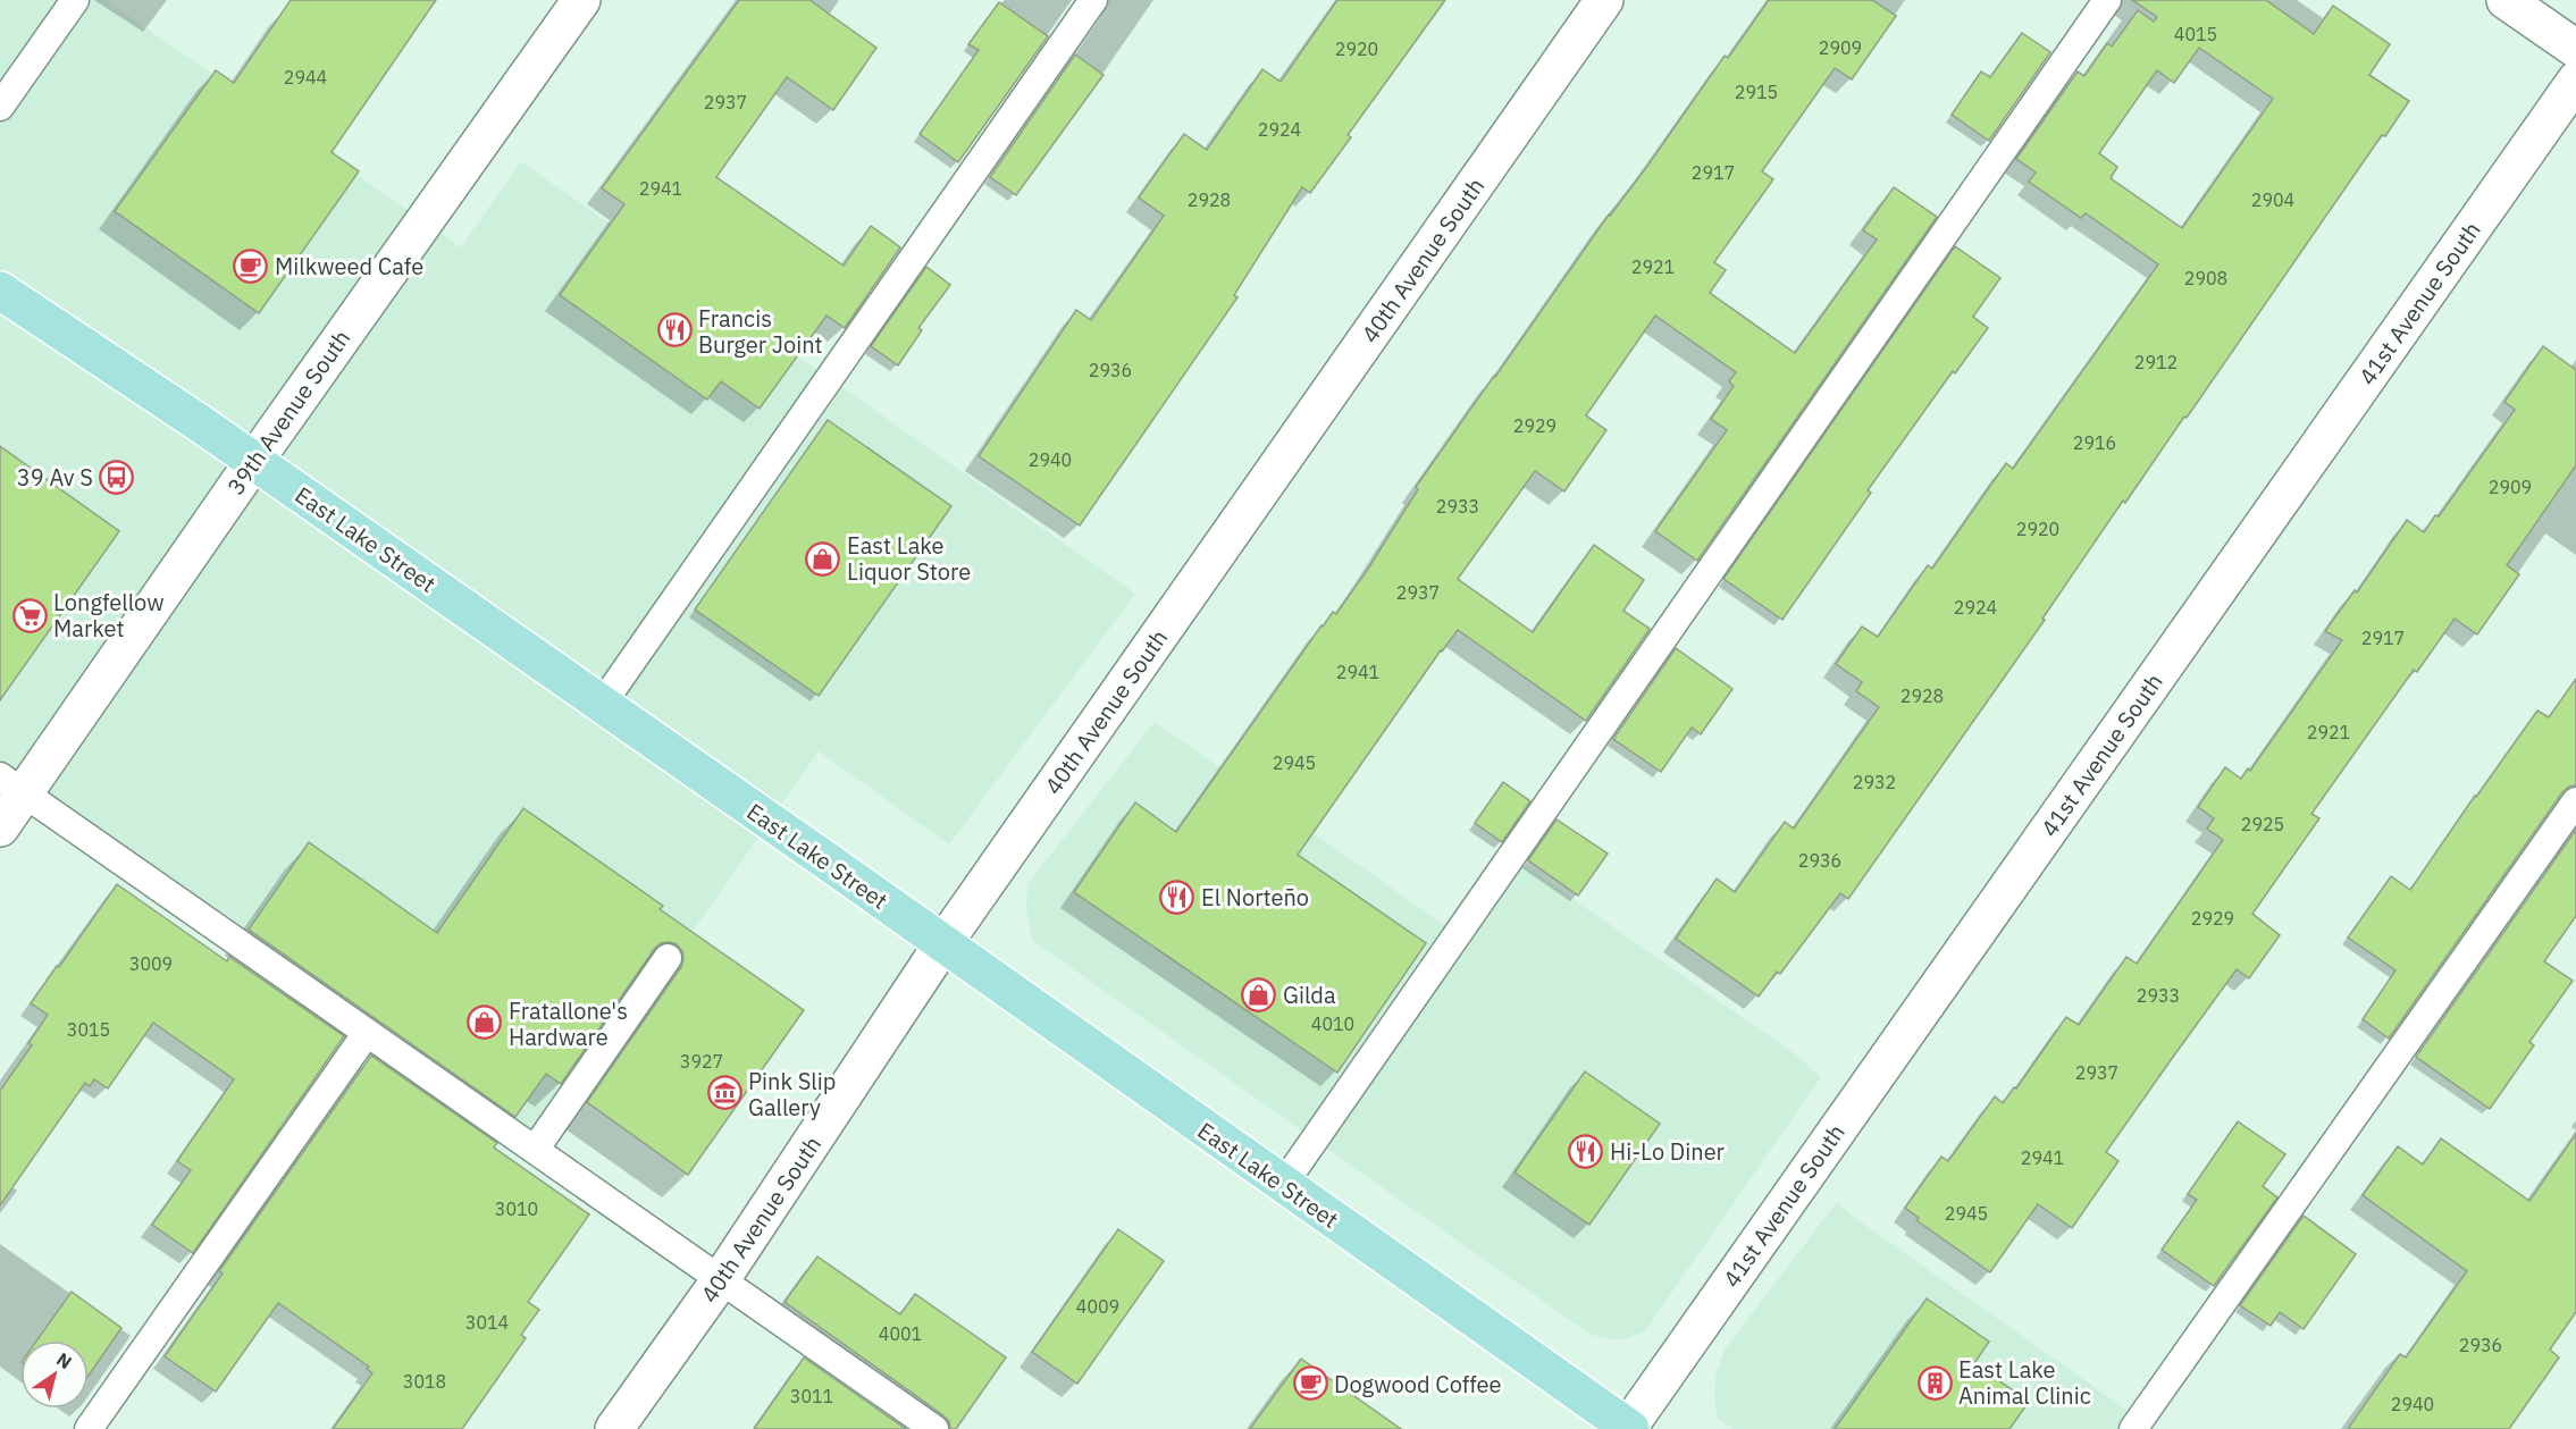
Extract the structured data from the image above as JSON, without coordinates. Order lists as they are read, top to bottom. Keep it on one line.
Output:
{"streets":{"main road":["East Lake Street"],"street":["40th Avenue South","41st Avenue South","39th Avenue South"]},"crossings":[["40th Avenue South","East Lake Street"],["41st Avenue South","East Lake Street"],["39th Avenue South","East Lake Street"]],"places":{"cafe":["Milkweed Cafe","Dogwood Coffee"],"restaurant":["Francis Burger Joint","El Norteño","Hi-Lo Diner"],"bus stop":["39 Av S"],"shop":["East Lake Liquor Store","Gilda","Fratallone's Hardware"],"supermarket":["Longfellow Market"],"museum":["Pink Slip Gallery"],"building":["East Lake Animal Clinic"]},"house_numbers":["4015","2909","2920","2944","2915","2937","2924","2917","2941","2928","2904","2921","2908","2912","2936","2929","2916","2940","2909","2933","2920","2937","2924","2917","2941","2928","2921","2945","2932","2925","2936","2929","3009","2933","4010","3015","3927","2937","2941","3010","2945","4009","3014","4001","2936","3018","3011","2940"],"north":"top right"}
